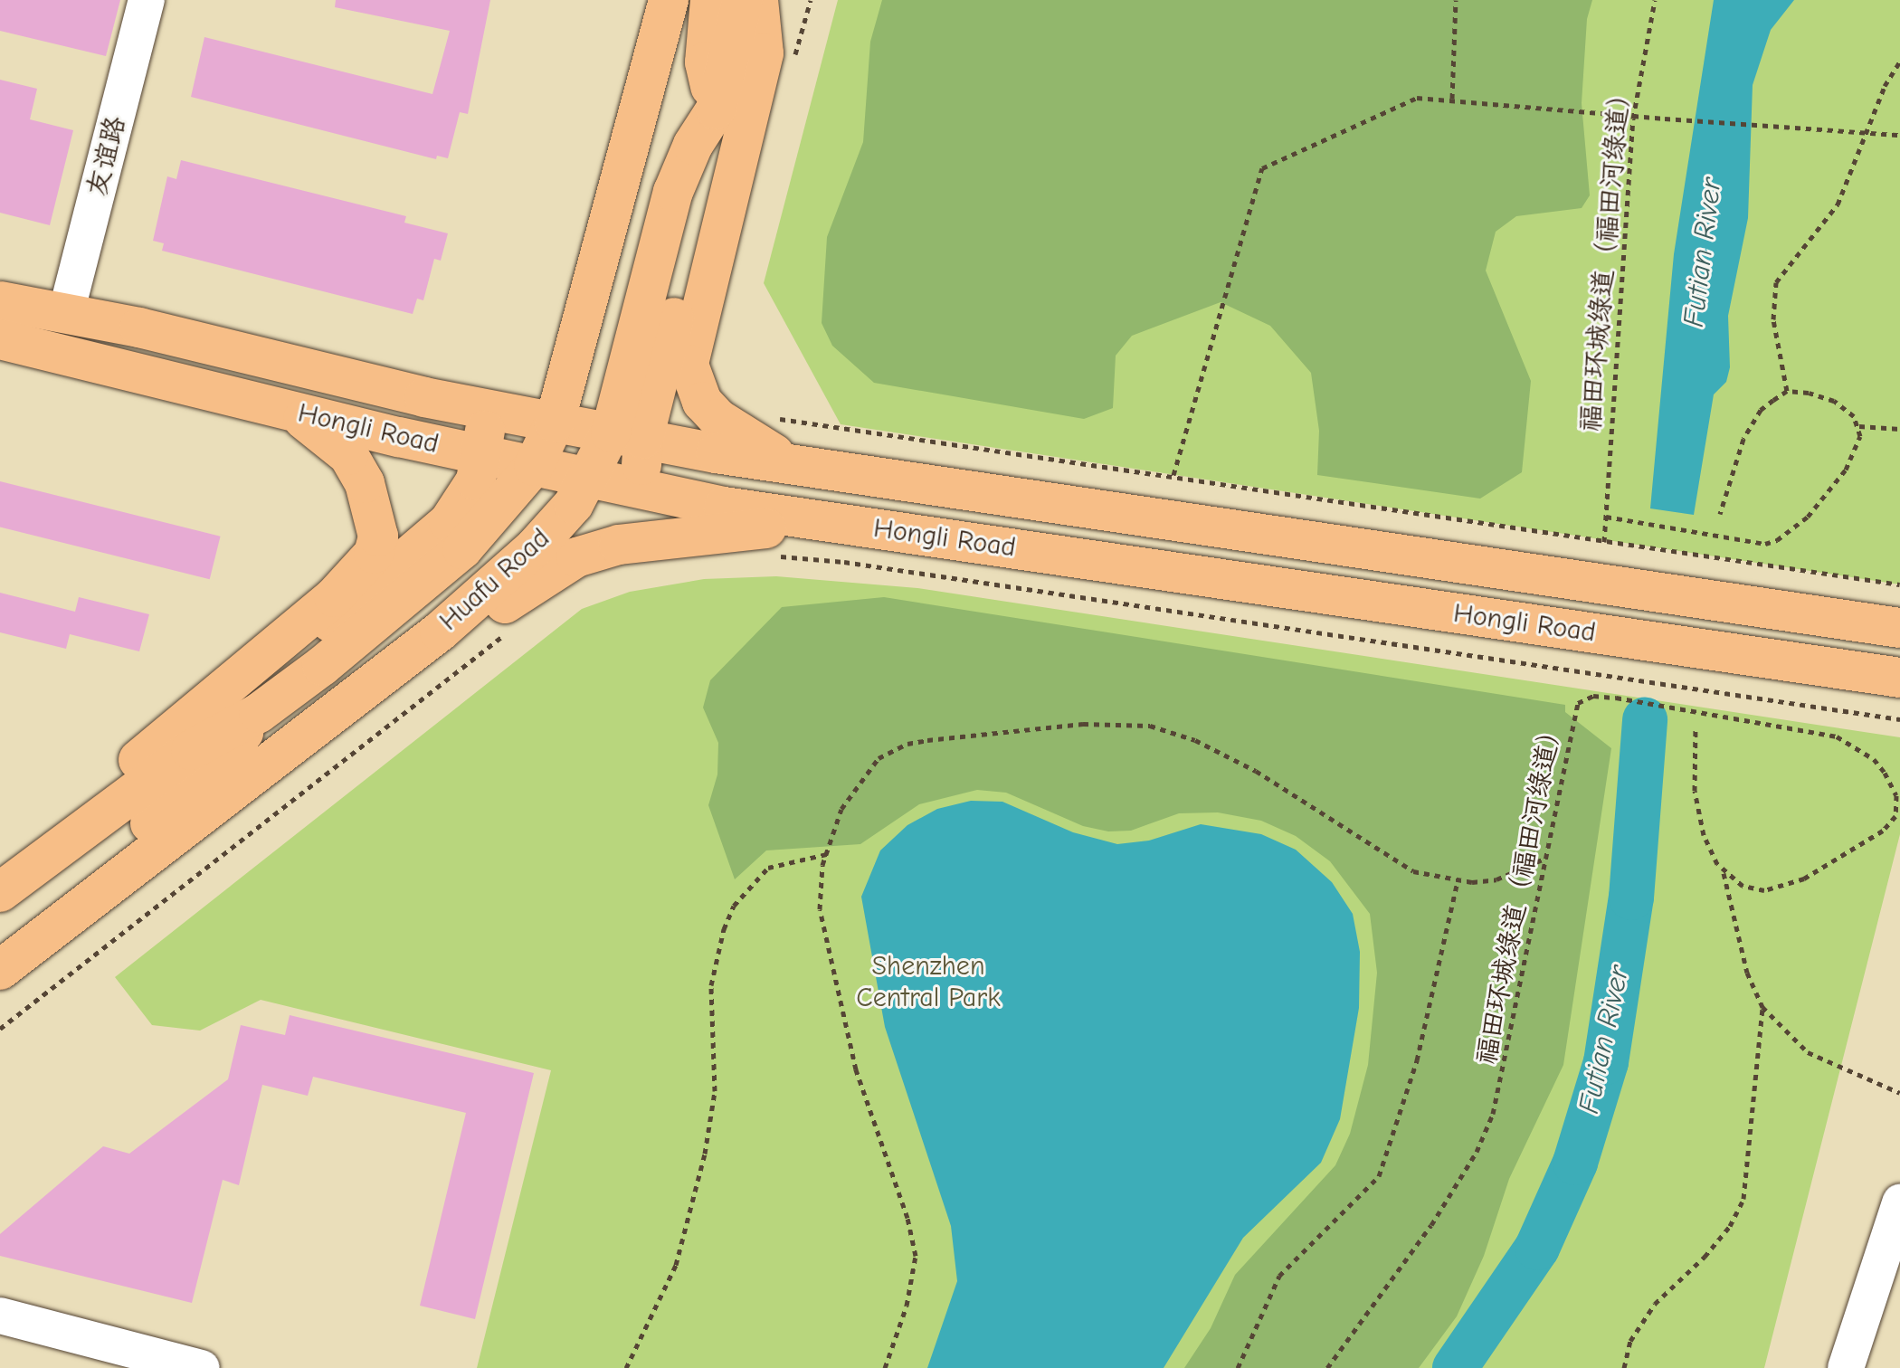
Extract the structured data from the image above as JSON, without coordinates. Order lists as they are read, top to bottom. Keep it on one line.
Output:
{"streets":{"main road":["Hongli Road","Huafu Road"],"street":["友谊路"],"path":["福田环城绿道（福田河绿道）"]},"crossings":[["友谊路","Hongli Road"],["Hongli Road","Huafu Road"]],"water":["Futian River"],"parks":["Shenzhen Central Park"]}
